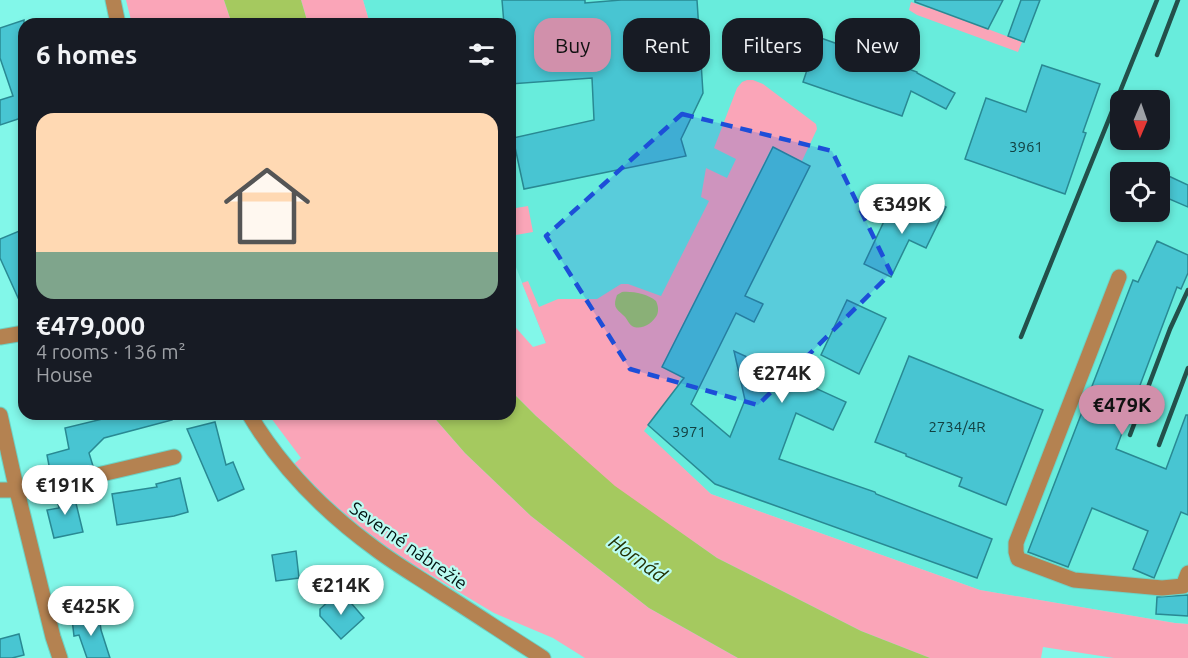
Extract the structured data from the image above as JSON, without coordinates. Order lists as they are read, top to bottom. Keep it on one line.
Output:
{"streets":{"street":["Severné nábrežie"]},"water":["Hornád"],"house_numbers":["3961","2734/4R","3971"],"north":"bottom","page":{"chip":["Buy","Rent","Filters","New"],"heading":"6 homes","list":[{"name":"€479,000","note":"4 rooms · 136 m² · House"}],"price":["€349K","€274K","€479K","€191K","€214K","€425K"]}}
